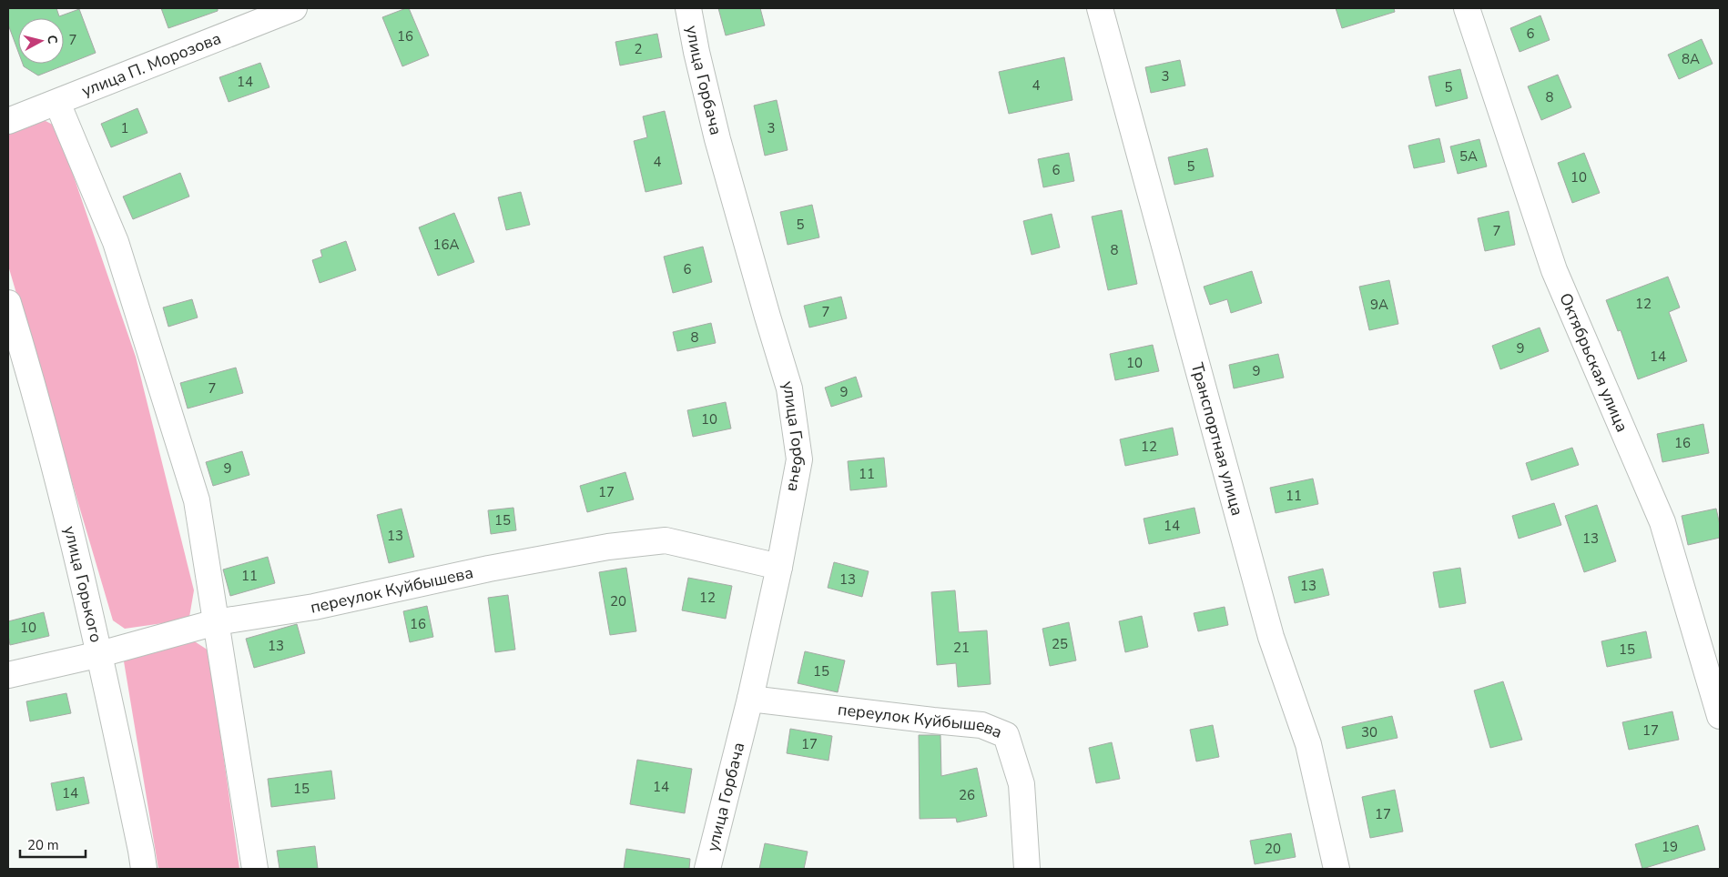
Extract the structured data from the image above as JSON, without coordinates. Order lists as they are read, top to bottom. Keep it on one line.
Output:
{"streets":{"street":["улица П. Морозова","улица Горбача","Октябрьская улица","Транспортная улица","улица Горького","переулок Куйбышева"]},"crossings":[["улица Горбача","переулок Куйбышева"],["улица Горького","переулок Куйбышева"]],"house_numbers":["6","16","7","2","8А","3","14","4","5","8","1","3","5А","4","5","6","10","5","7","16А","8","6","12","9А","7","8","9","14","10","9","7","9","10","16","12","9","11","17","11","15","14","13","13","11","13","13","12","20","16","10","25","13","21","15","15","17","30","17","14","15","14","26","17","19","20"],"scale_bar":"20 m","north":"right"}
